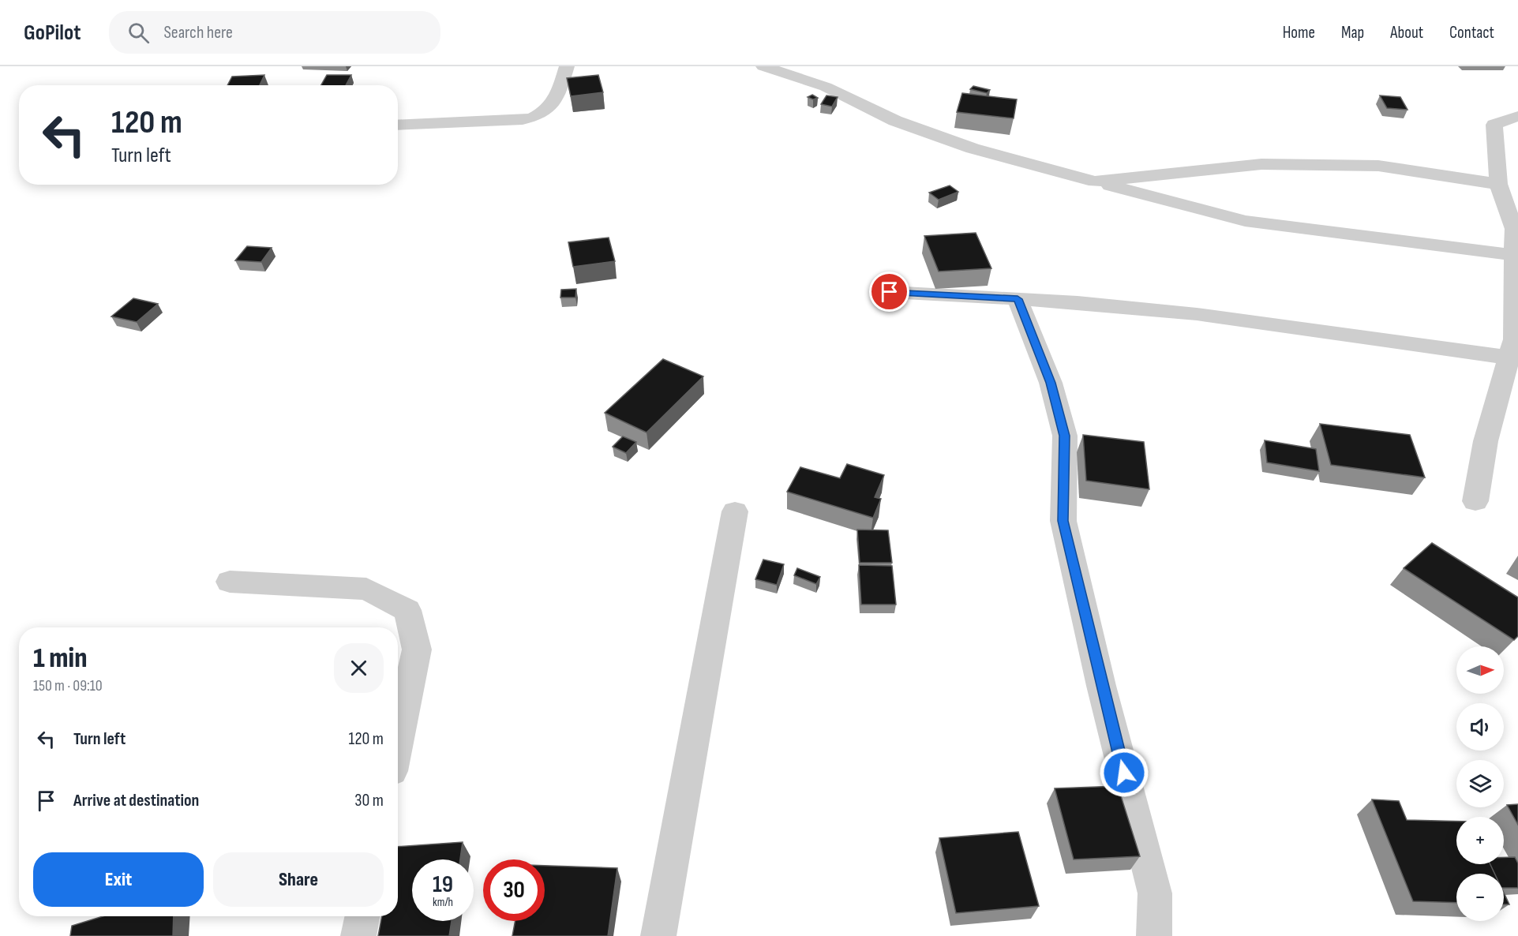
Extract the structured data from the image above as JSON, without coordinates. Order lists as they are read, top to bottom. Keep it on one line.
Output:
{"north":"right","page":{"header":"GoPilot","search":"Search here","nav":["Home","Map","About","Contact"],"turn":["120 m","Turn left"],"heading":["1 min","150 m · 09:10"],"map_buttons":["+","−"],"list":[{"name":"Turn left","value":"120 m"},{"name":"Arrive at destination","value":"30 m"}],"buttons":["Exit","Share"],"speed":"19 km/h","limit":"30"}}
